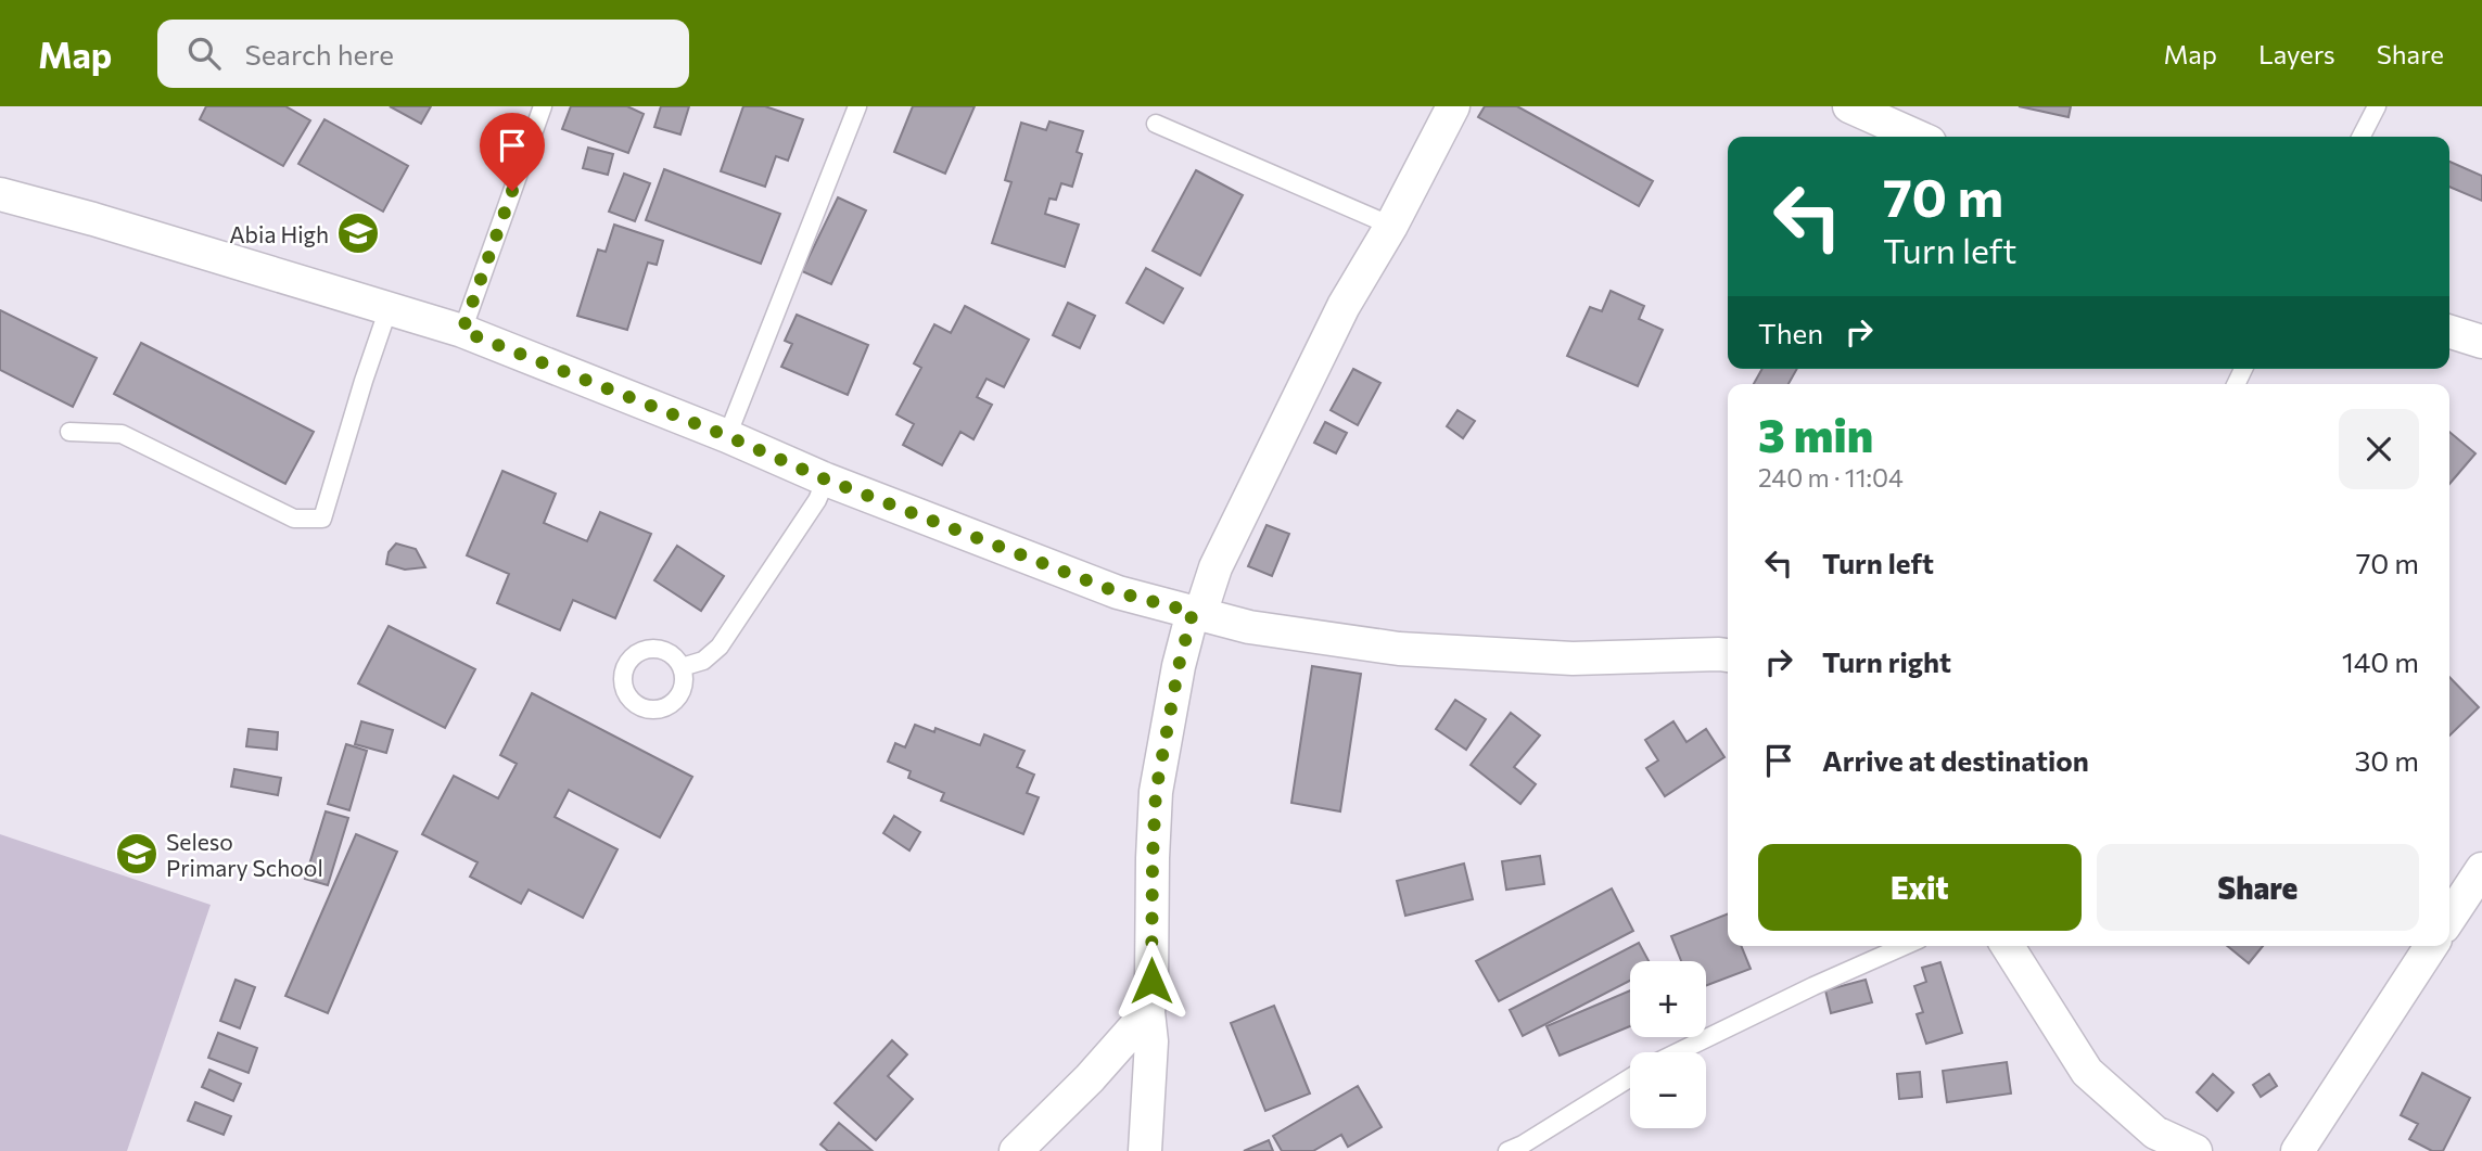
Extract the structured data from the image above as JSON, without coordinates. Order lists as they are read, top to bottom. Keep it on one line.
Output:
{"places":{"school or university":["Abia High","Seleso Primary School"]},"page":{"header":"Map","search":"Search here","nav":["Map","Layers","Share"],"turn":["70 m","Turn left"],"then":"Then","heading":["3 min","240 m · 11:04"],"list":[{"name":"Turn left","value":"70 m"},{"name":"Turn right","value":"140 m"},{"name":"Arrive at destination","value":"30 m"}],"buttons":["Exit","Share"],"map_buttons":["+","−"]}}
